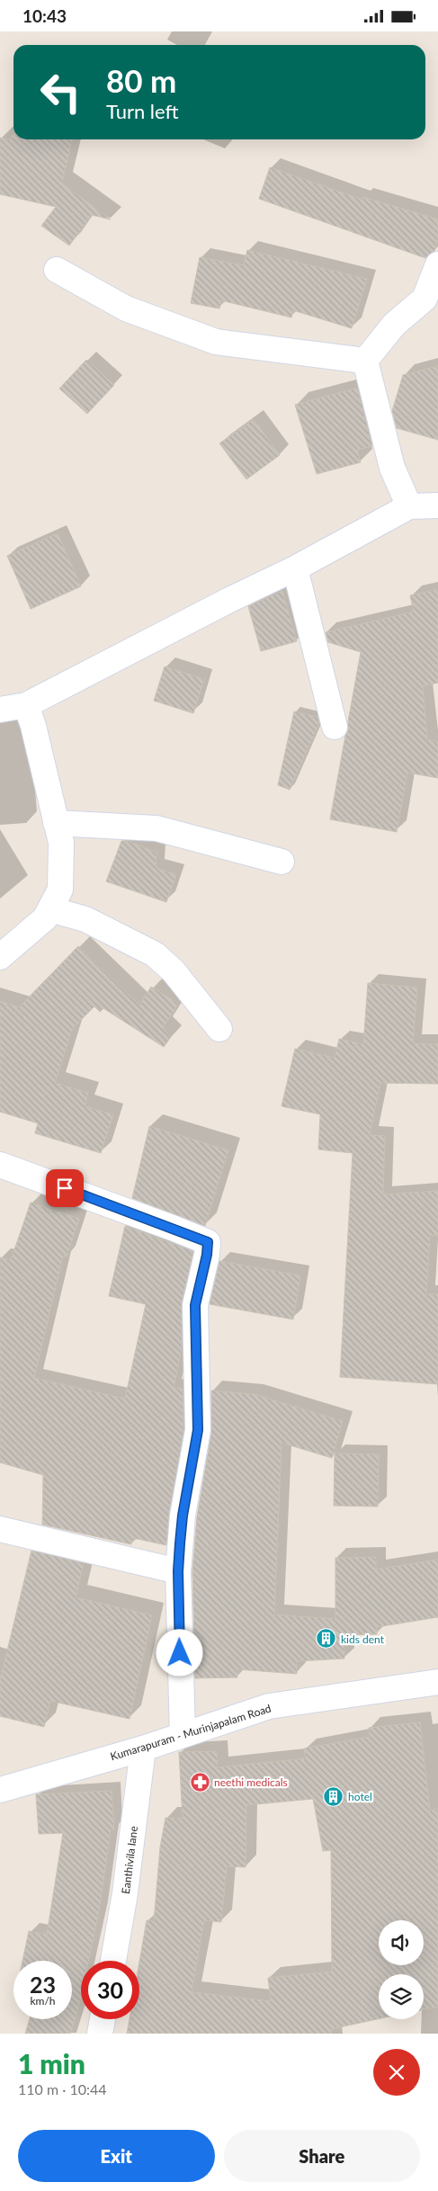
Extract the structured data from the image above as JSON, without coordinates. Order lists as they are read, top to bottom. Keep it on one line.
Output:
{"streets":{"street":["Kumarapuram - Murinjapalam Road","Eanthivila lane"]},"crossings":[["Kumarapuram - Murinjapalam Road","Eanthivila lane"]],"places":{"building":["kids dent","hotel"],"pharmacy":["neethi medicals"]},"page":{"status":"10:43","turn":["80 m","Turn left"],"speed":"23 km/h","limit":"30","heading":["1 min","110 m · 10:44"],"buttons":["Exit","Share"]}}
